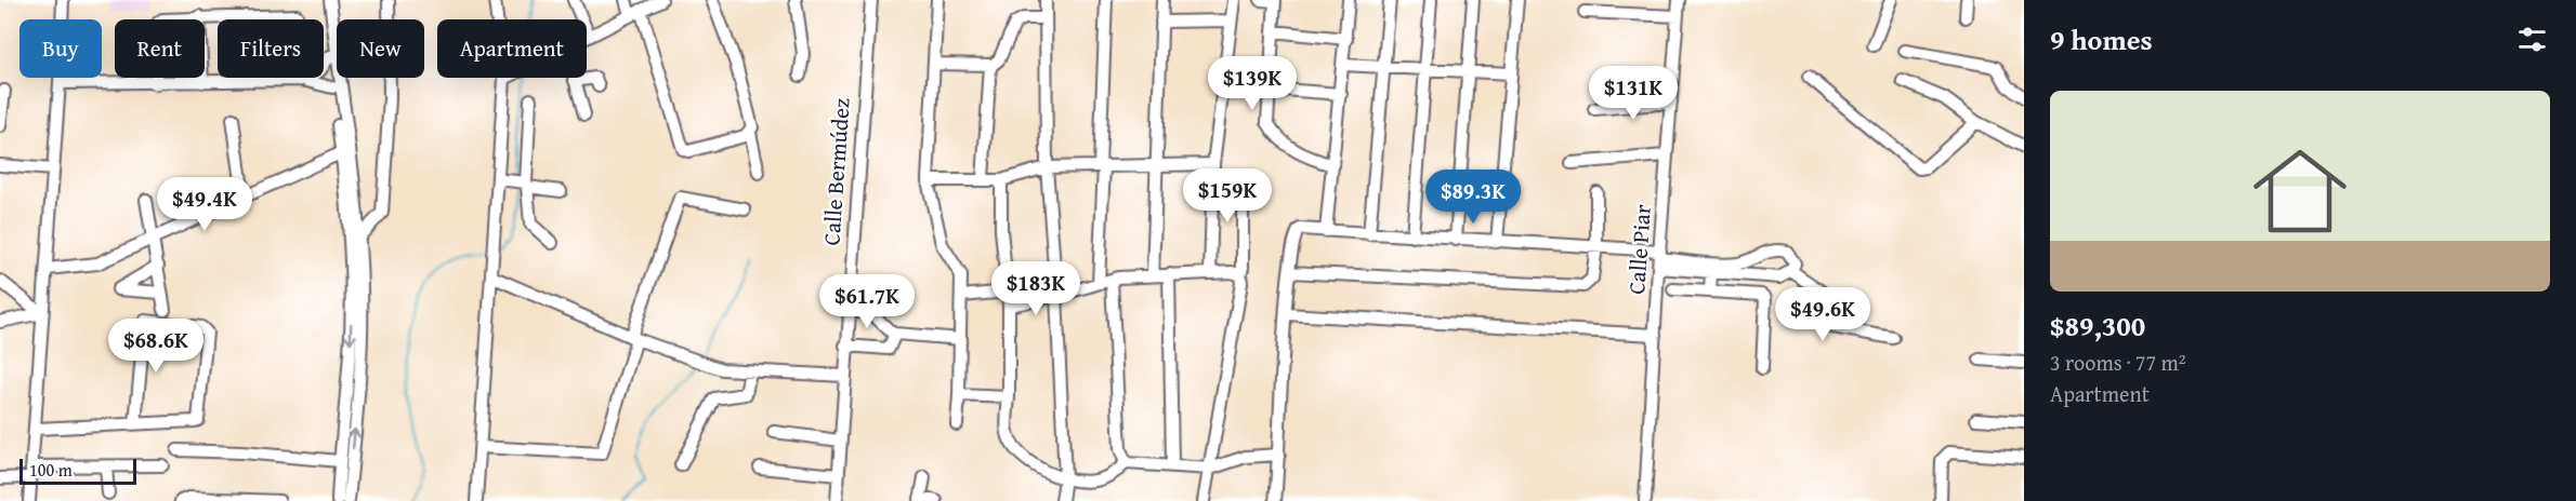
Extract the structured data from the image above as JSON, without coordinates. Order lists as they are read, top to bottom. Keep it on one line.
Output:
{"streets":{"street":["Calle Bermúdez","Calle Piar"]},"scale_bar":"100 m","page":{"heading":"9 homes","chip":["Buy","Rent","Filters","New","Apartment"],"price":["$139K","$131K","$159K","$89.3K","$49.4K","$183K","$61.7K","$49.6K","$68.6K"],"list":[{"name":"$89,300","note":"3 rooms · 77 m² · Apartment"}],"scale":"100 m"}}
